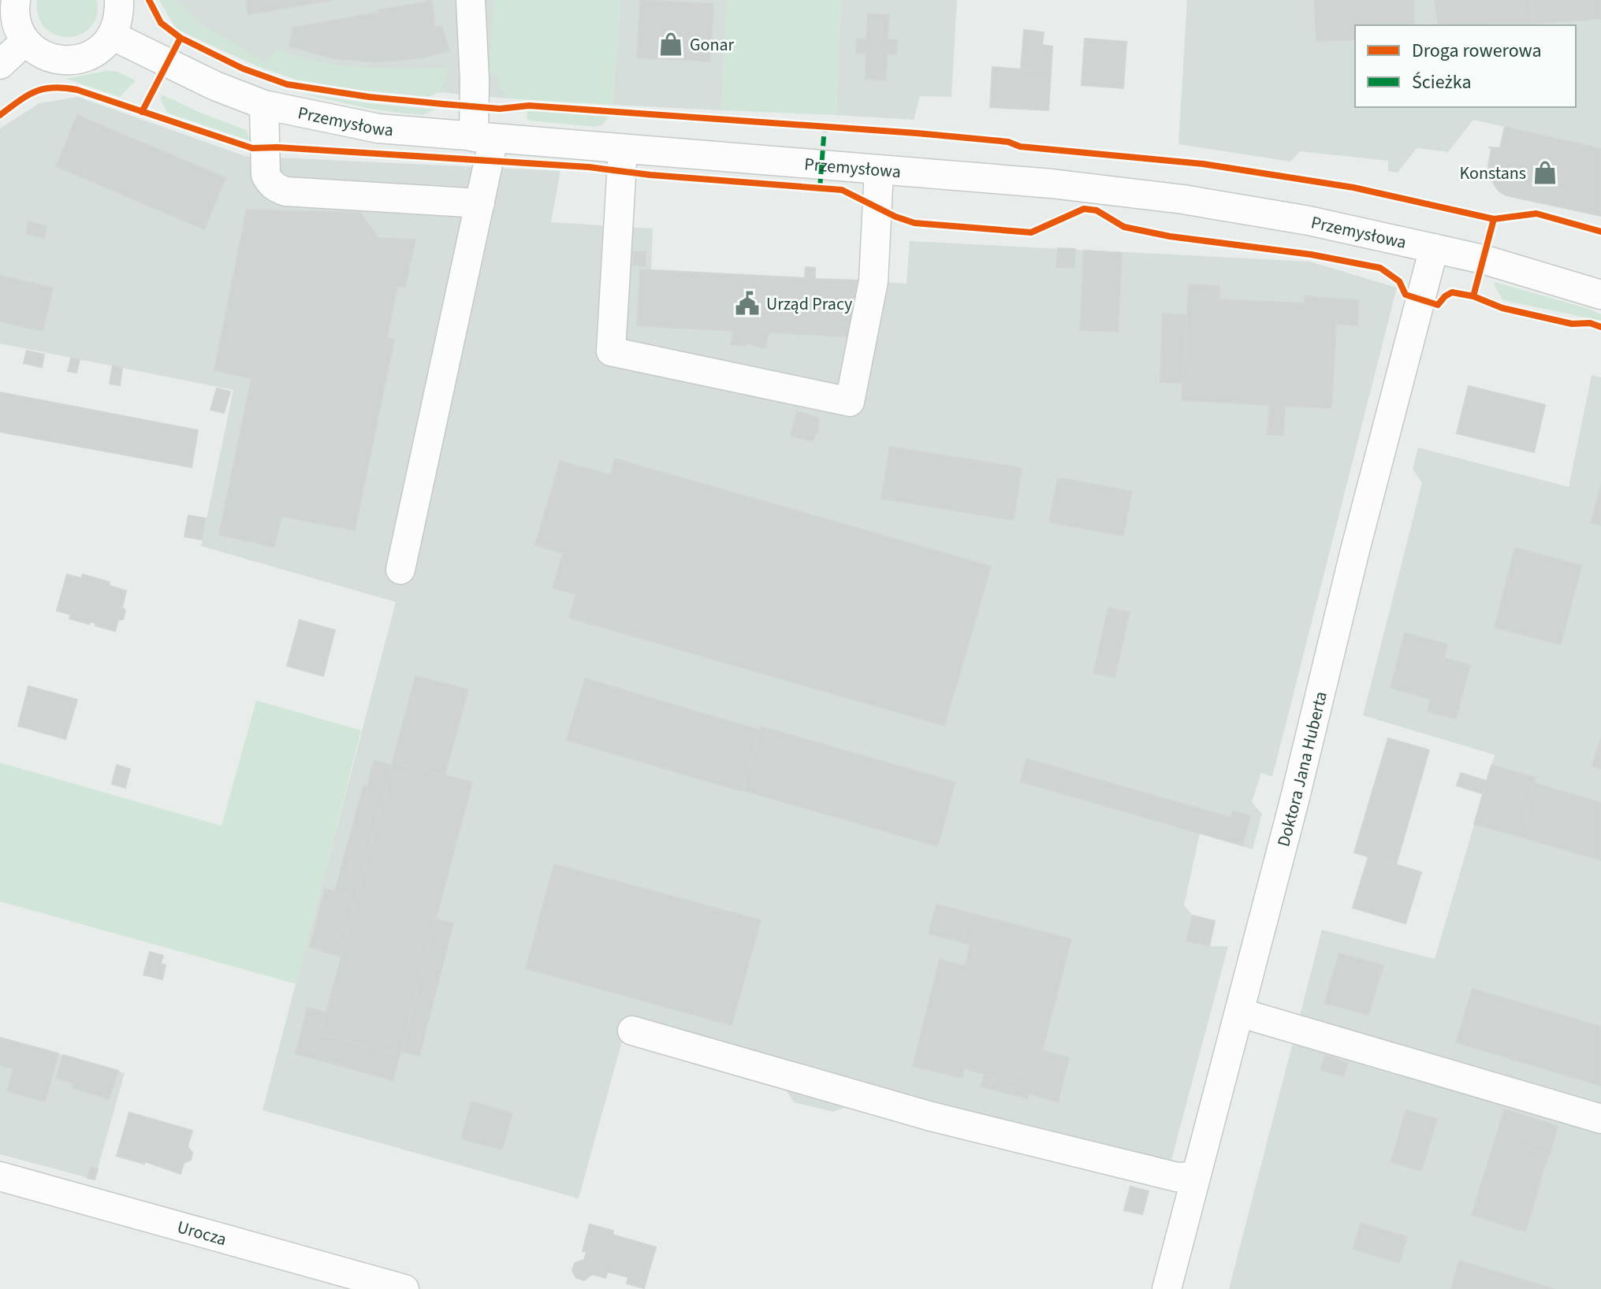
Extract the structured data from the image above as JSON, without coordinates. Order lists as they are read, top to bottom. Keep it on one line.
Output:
{"streets":{"street":["Przemysłowa","Doktora Jana Huberta","Urocza"]},"crossings":[["Przemysłowa","Doktora Jana Huberta"]],"places":{"shop":["Gonar","Konstans"],"public building":["Urząd Pracy"]},"legend":["Droga rowerowa","Ścieżka"]}
